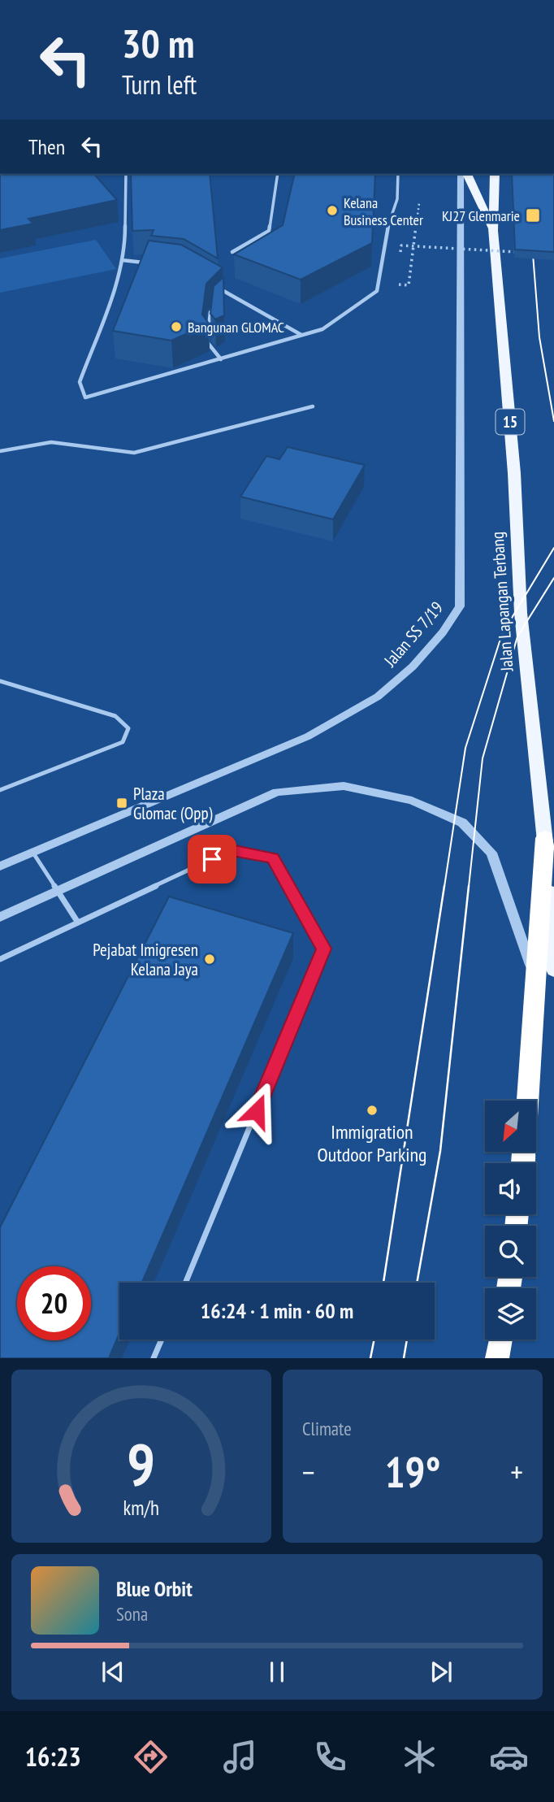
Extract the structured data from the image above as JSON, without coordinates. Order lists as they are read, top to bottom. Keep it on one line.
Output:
{"streets":{"main road":["15","Jalan Lapangan Terbang"],"street":["Jalan SS 7/19"]},"crossings":[["15","Jalan Lapangan Terbang"]],"places":{"other":["Kelana Business Center","Bangunan GLOMAC","Pejabat Imigresen Kelana Jaya","Immigration Outdoor Parking"],"transit":["KJ27 Glenmarie","Plaza Glomac (Opp)"]},"north":"bottom left","page":{"turn":["30 m","Turn left"],"then":"Then","limit":"20","trip":"16:24 · 1 min · 60 m","tile":"Climate","heat":["−","19°","+"],"song":["Blue Orbit","Sona"],"tabs":"16:23","gauge":["9","km/h"]}}
